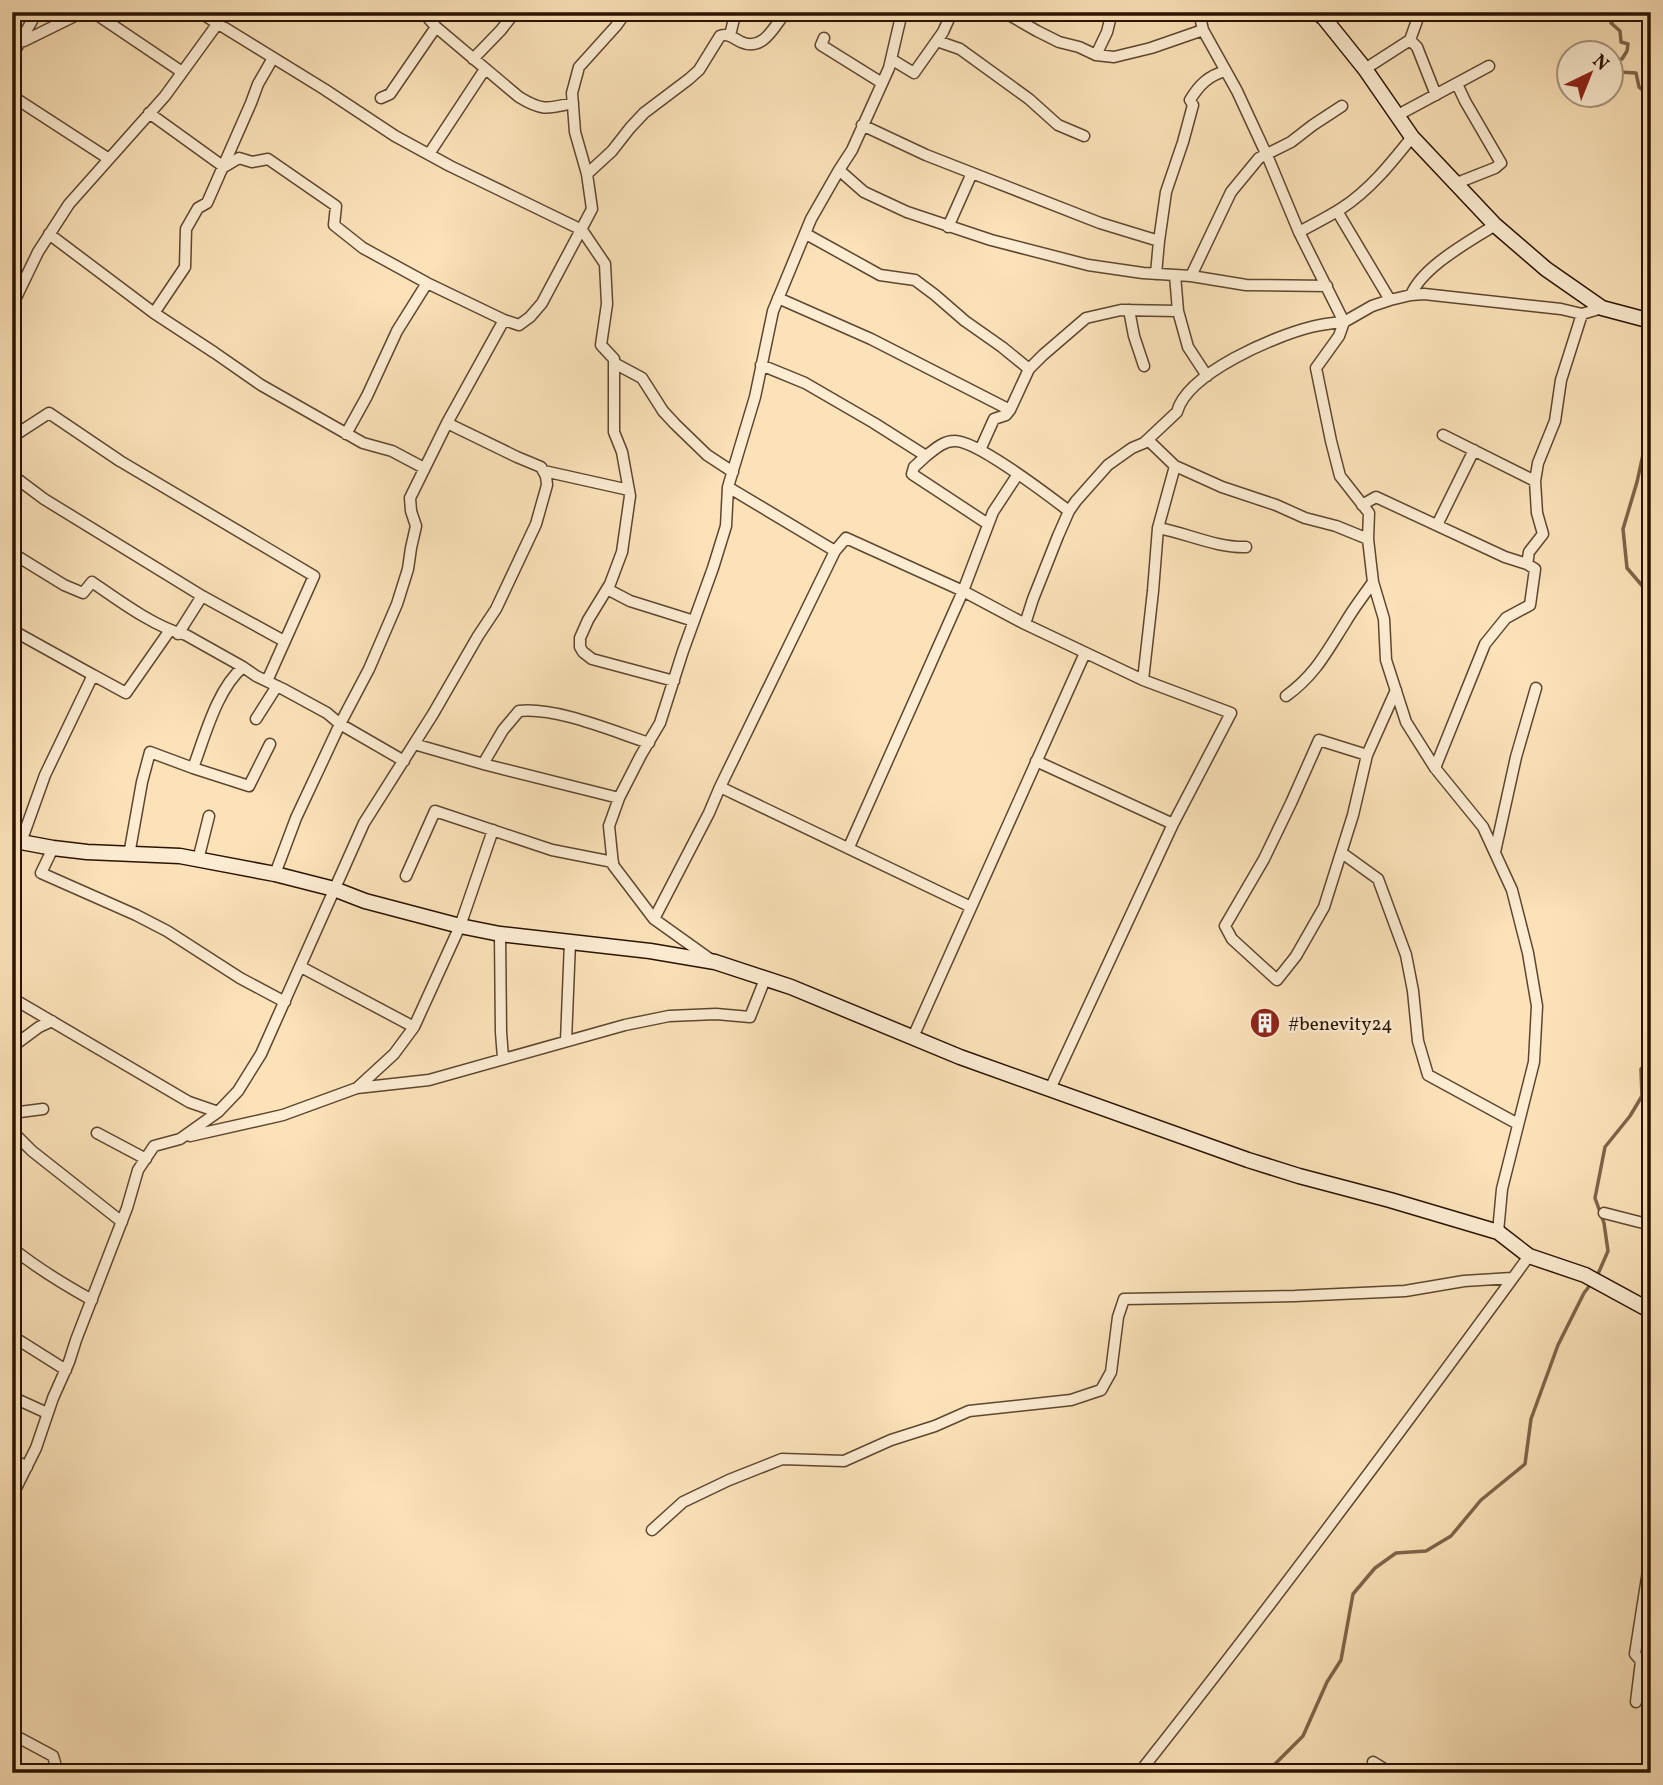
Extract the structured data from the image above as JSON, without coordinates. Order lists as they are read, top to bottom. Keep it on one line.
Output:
{"places":{"building":["#benevity24"]},"north":"top right"}
